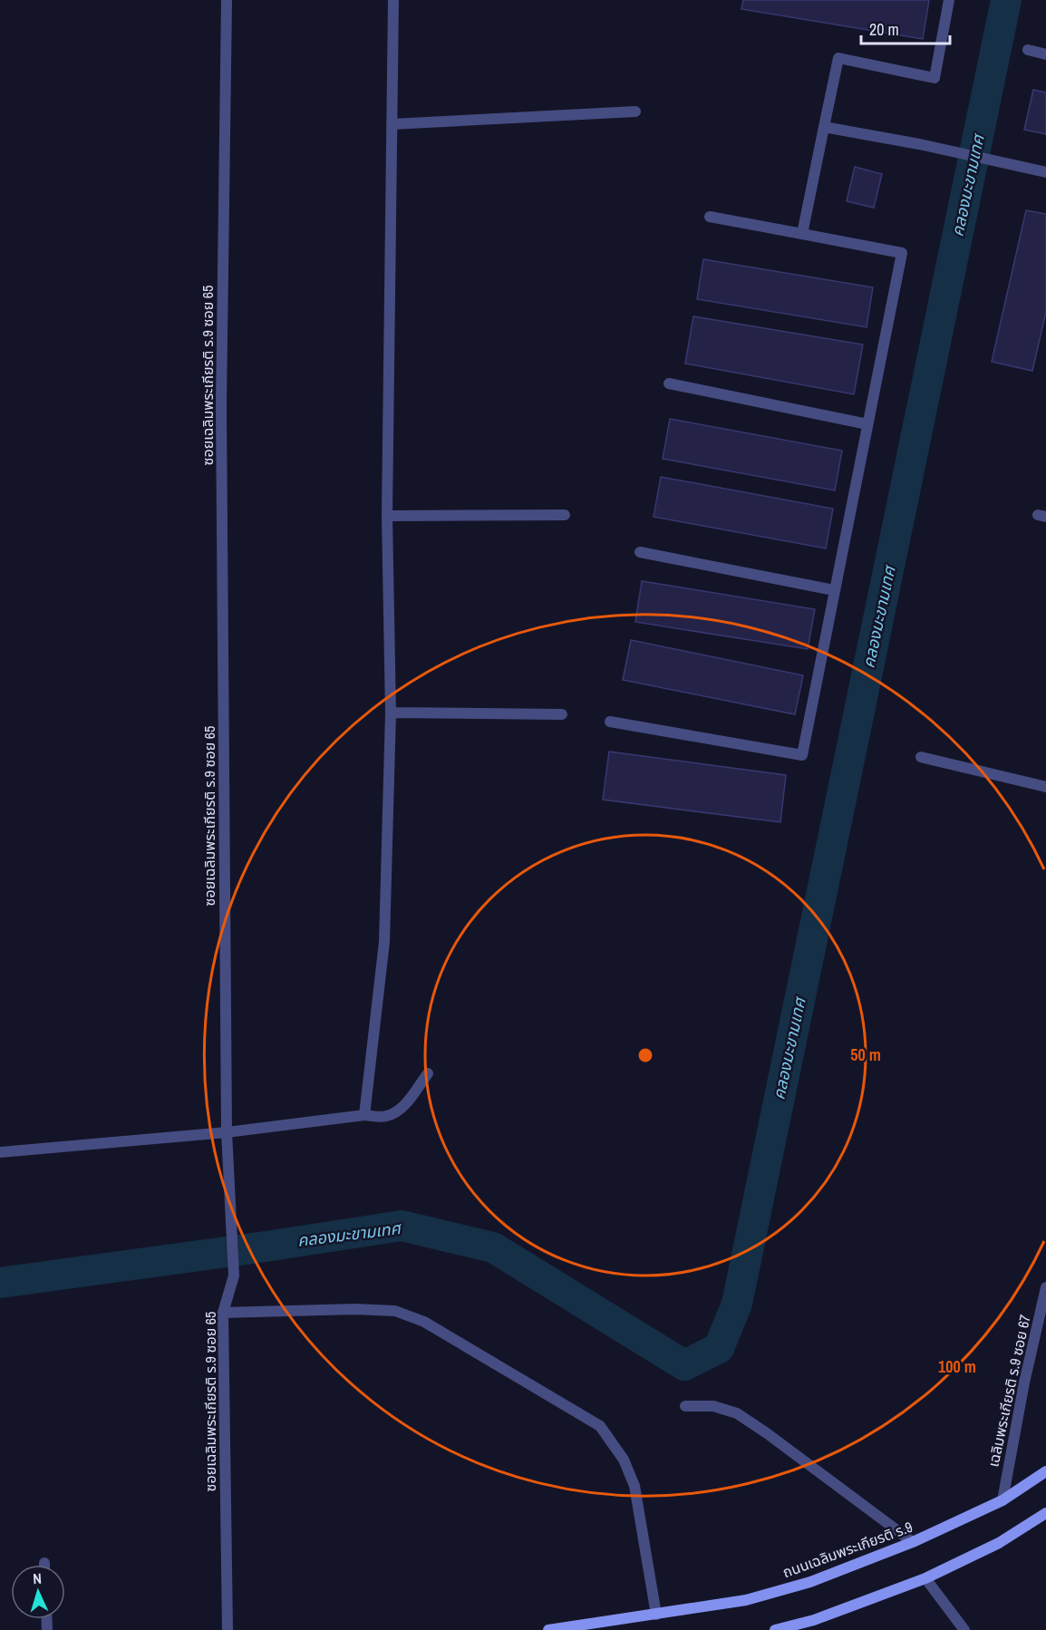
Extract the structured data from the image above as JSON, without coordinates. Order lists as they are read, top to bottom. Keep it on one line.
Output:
{"streets":{"main road":["ถนนเฉลิมพระเกียรติ ร.9"],"street":["ซอยเฉลิมพระเกียรติ ร.9 ซอย 65","เฉลิมพระเกียรติ ร.9 ซอย 67"]},"crossings":[["เฉลิมพระเกียรติ ร.9 ซอย 67","ถนนเฉลิมพระเกียรติ ร.9"]],"water":["คลองมะขามเทศ"],"scale_bar":"20 m","north":"top","rings":["50 m","100 m"]}
